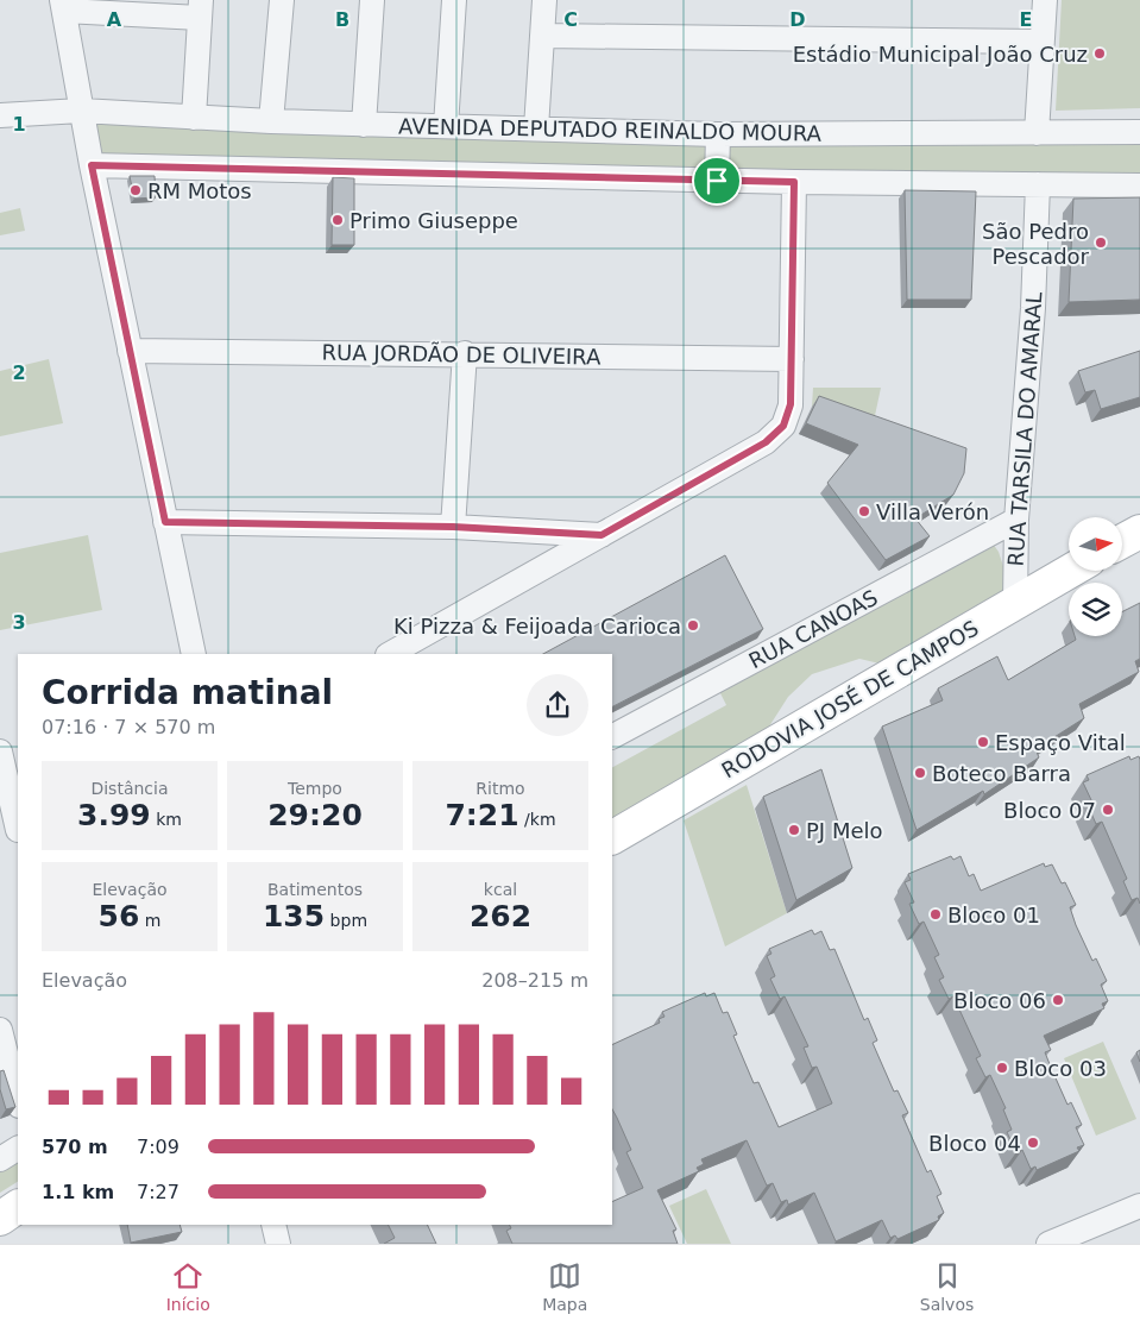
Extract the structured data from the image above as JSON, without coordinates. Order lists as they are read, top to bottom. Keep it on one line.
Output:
{"streets":{"main road":["RODOVIA JOSÉ DE CAMPOS"],"street":["AVENIDA DEPUTADO REINALDO MOURA","RUA JORDÃO DE OLIVEIRA","RUA TARSILA DO AMARAL","RUA CANOAS"]},"crossings":[["RUA TARSILA DO AMARAL","RUA CANOAS"],["RUA TARSILA DO AMARAL","RODOVIA JOSÉ DE CAMPOS"]],"places":["Estádio Municipal João Cruz","RM Motos","Primo Giuseppe","São Pedro Pescador","Villa Verón","Ki Pizza & Feijoada Carioca","Espaço Vital","Boteco Barra","Bloco 07","PJ Melo","Bloco 01","Bloco 06","Bloco 03","Bloco 04"],"north":"right","page":{"heading":["Corrida matinal","07:16 · 7 × 570 m"],"stats":[["Distância","3.99 km"],["Tempo","29:20"],["Ritmo","7:21 /km"],["Elevação","56 m"],["Batimentos","135 bpm"],["kcal","262"]],"chart":["Elevação","208–215 m"],"list":[{"name":"570 m","note":"7:09"},{"name":"1.1 km","note":"7:27"}],"tabs":["Início","Mapa","Salvos"]},"grid":{"columns":["A","B","C","D","E"],"rows":["1","2","3"]}}
